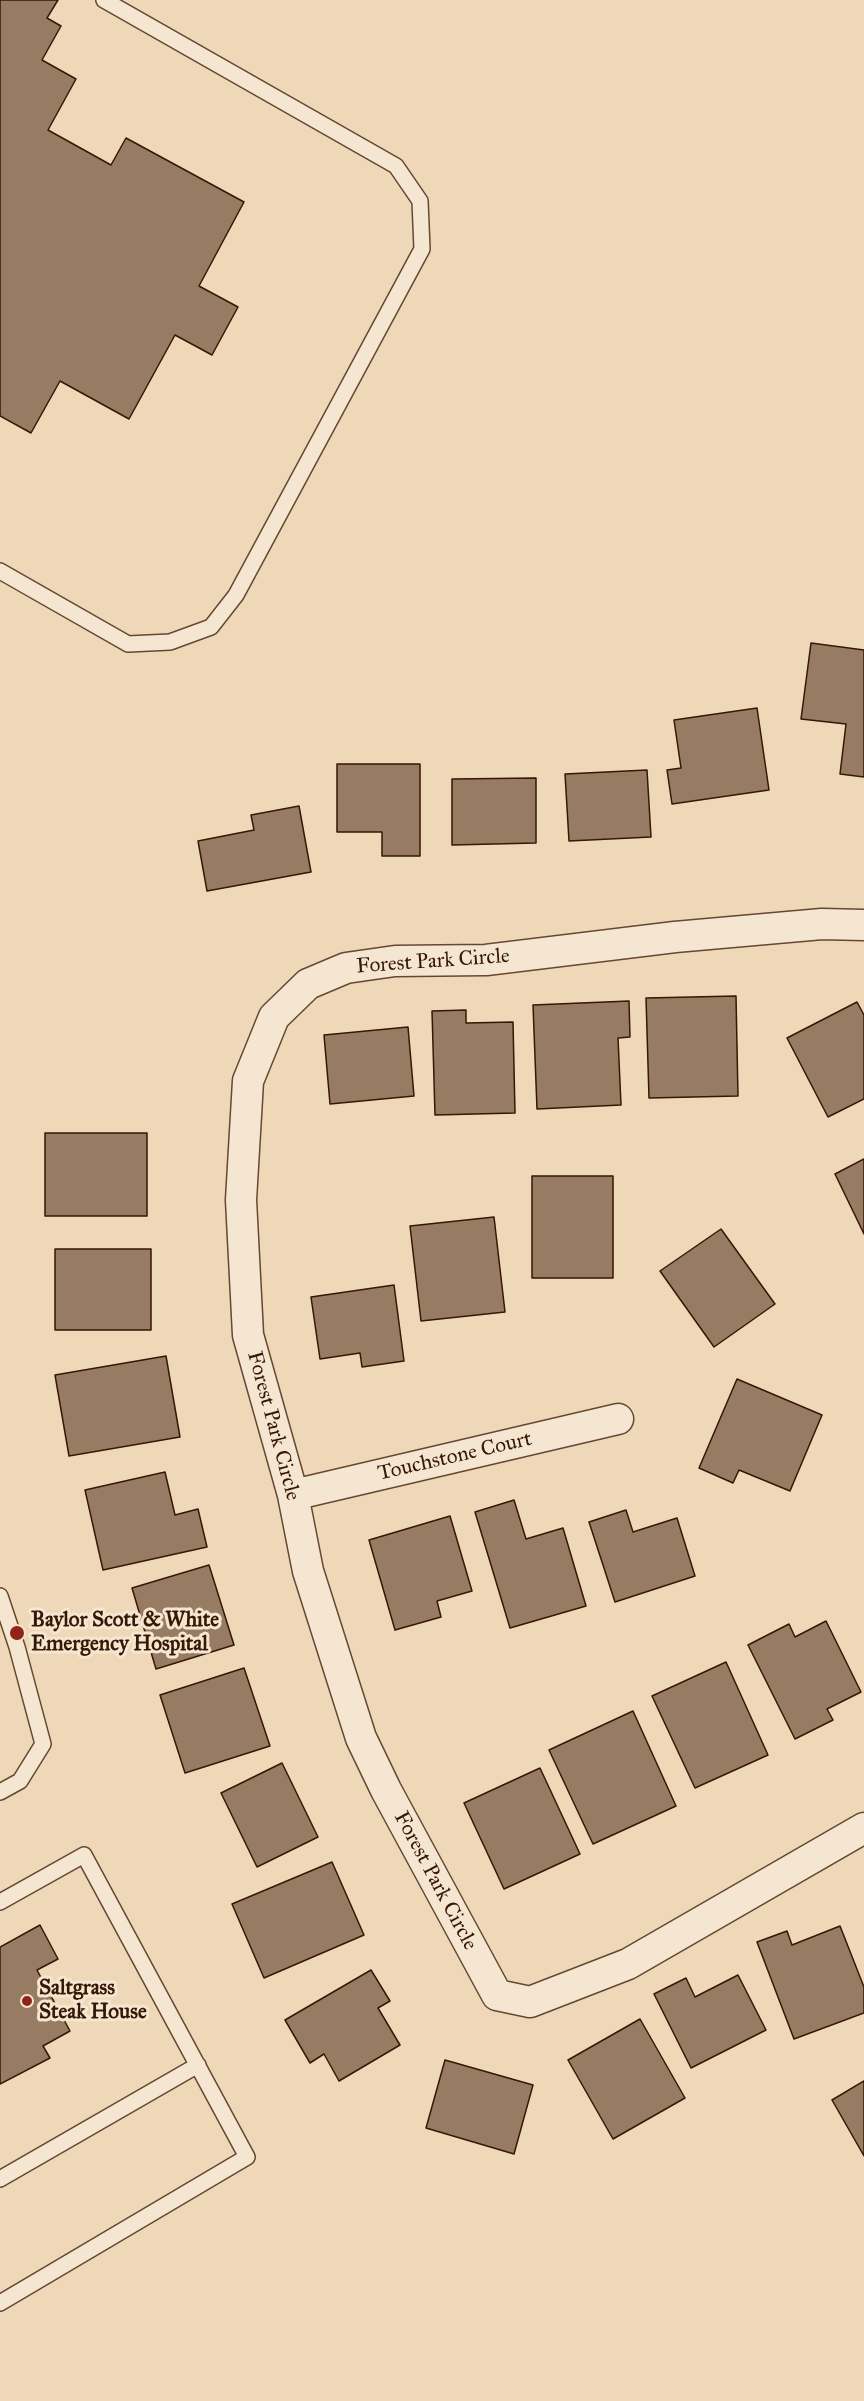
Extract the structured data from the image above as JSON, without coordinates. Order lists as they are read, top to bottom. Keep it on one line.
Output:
{"streets":{"street":["Forest Park Circle","Touchstone Court"]},"crossings":[["Forest Park Circle","Touchstone Court"]],"places":["Baylor Scott & White Emergency Hospital","Saltgrass Steak House"]}
